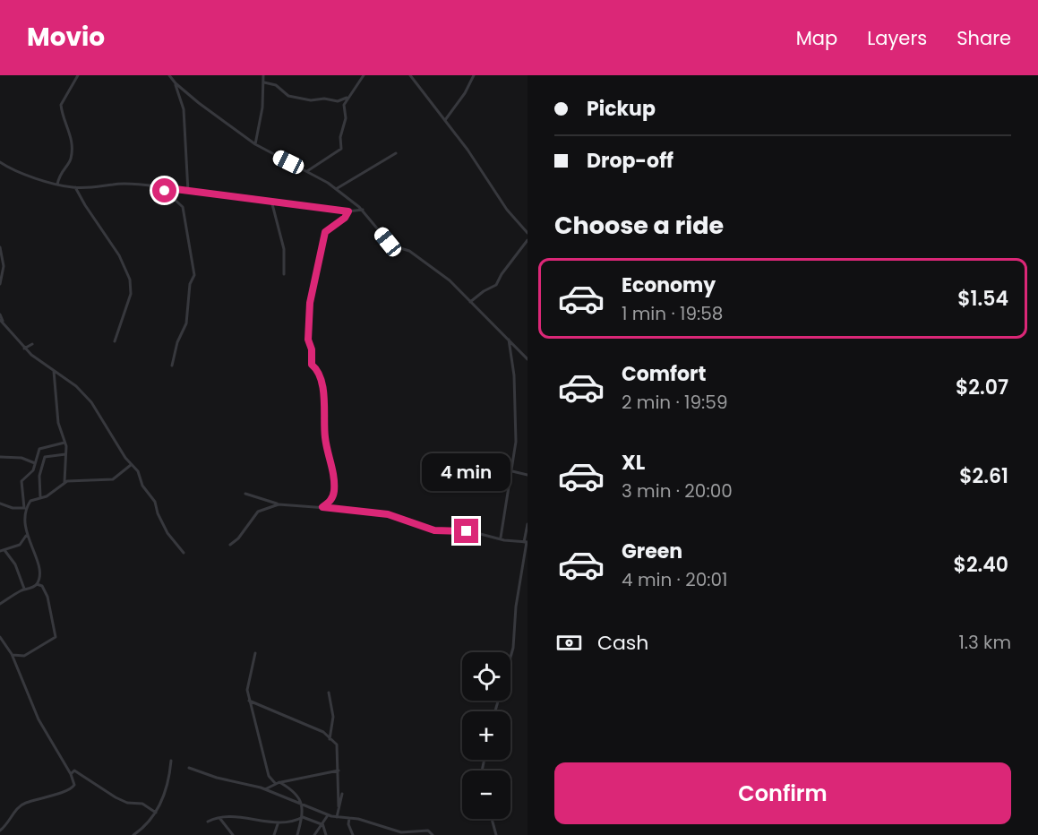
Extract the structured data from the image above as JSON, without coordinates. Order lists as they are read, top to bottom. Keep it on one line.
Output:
{"page":{"header":"Movio","nav":["Map","Layers","Share"],"banner":["Pickup","Drop-off"],"heading":"Choose a ride","list":[{"name":"Economy","note":"1 min · 19:58","value":"$1.54"},{"name":"Comfort","note":"2 min · 19:59","value":"$2.07"},{"name":"XL","note":"3 min · 20:00","value":"$2.61"},{"name":"Green","note":"4 min · 20:01","value":"$2.40"}],"bubble":"4 min","pay":["Cash","1.3 km"],"map_buttons":["+","−"],"buttons":"Confirm"}}
